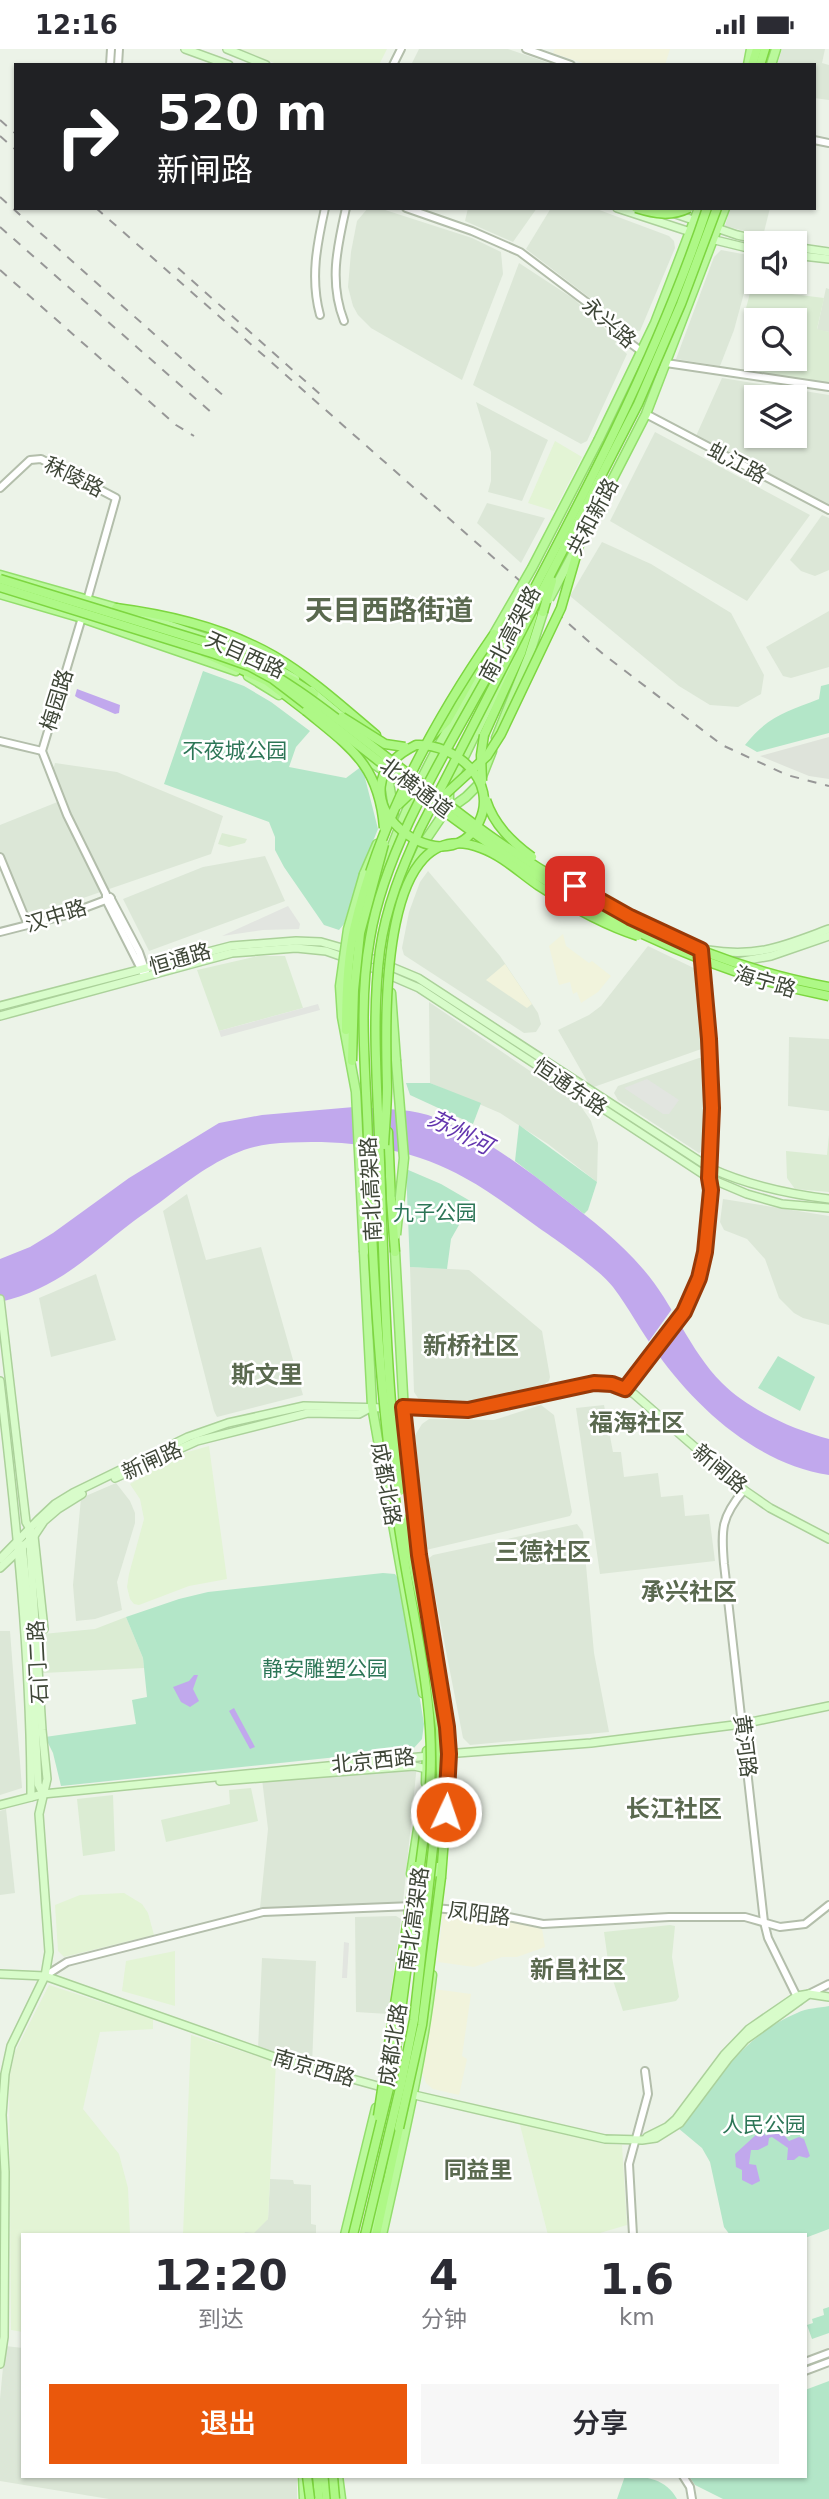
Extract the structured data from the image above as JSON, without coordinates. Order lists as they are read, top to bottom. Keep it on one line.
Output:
{"streets":{"highway":["南北高架路","北横通道"],"main road":["共和新路","天目西路","恒通路","海宁路","恒通东路","新闸路","成都北路","石门二路","北京西路","南京西路"],"street":["永兴路","虬江路","秣陵路","梅园路","汉中路","黄河路","凤阳路"]},"crossings":[["永兴路","共和新路"],["虬江路","共和新路"],["秣陵路","梅园路"],["共和新路","南北高架路"],["共和新路","天目西路"],["共和新路","恒通路"],["共和新路","海宁路"],["共和新路","恒通东路"],["共和新路","成都北路"],["南北高架路","成都北路"],["南北高架路","南京西路"],["天目西路","梅园路"],["天目西路","北横通道"],["天目西路","海宁路"],["天目西路","成都北路"],["梅园路","汉中路"],["梅园路","恒通路"],["北横通道","海宁路"],["恒通路","恒通东路"],["新闸路","成都北路"],["新闸路","石门二路"],["新闸路","黄河路"],["成都北路","北京西路"],["成都北路","凤阳路"],["成都北路","南京西路"],["石门二路","北京西路"],["石门二路","凤阳路"],["石门二路","南京西路"],["黄河路","北京西路"],["黄河路","凤阳路"],["黄河路","南京西路"],["凤阳路","南京西路"]],"districts":["天目西路街道","新桥社区","斯文里","福海社区","三德社区","承兴社区","长江社区","新昌社区","同益里"],"water":["苏州河"],"parks":["不夜城公园","九子公园","静安雕塑公园","人民公园"],"page":{"status":"12:16","turn":["520 m","新闸路"],"eta":["12:20","到达","4","分钟","1.6","km"],"buttons":["退出","分享"]}}
